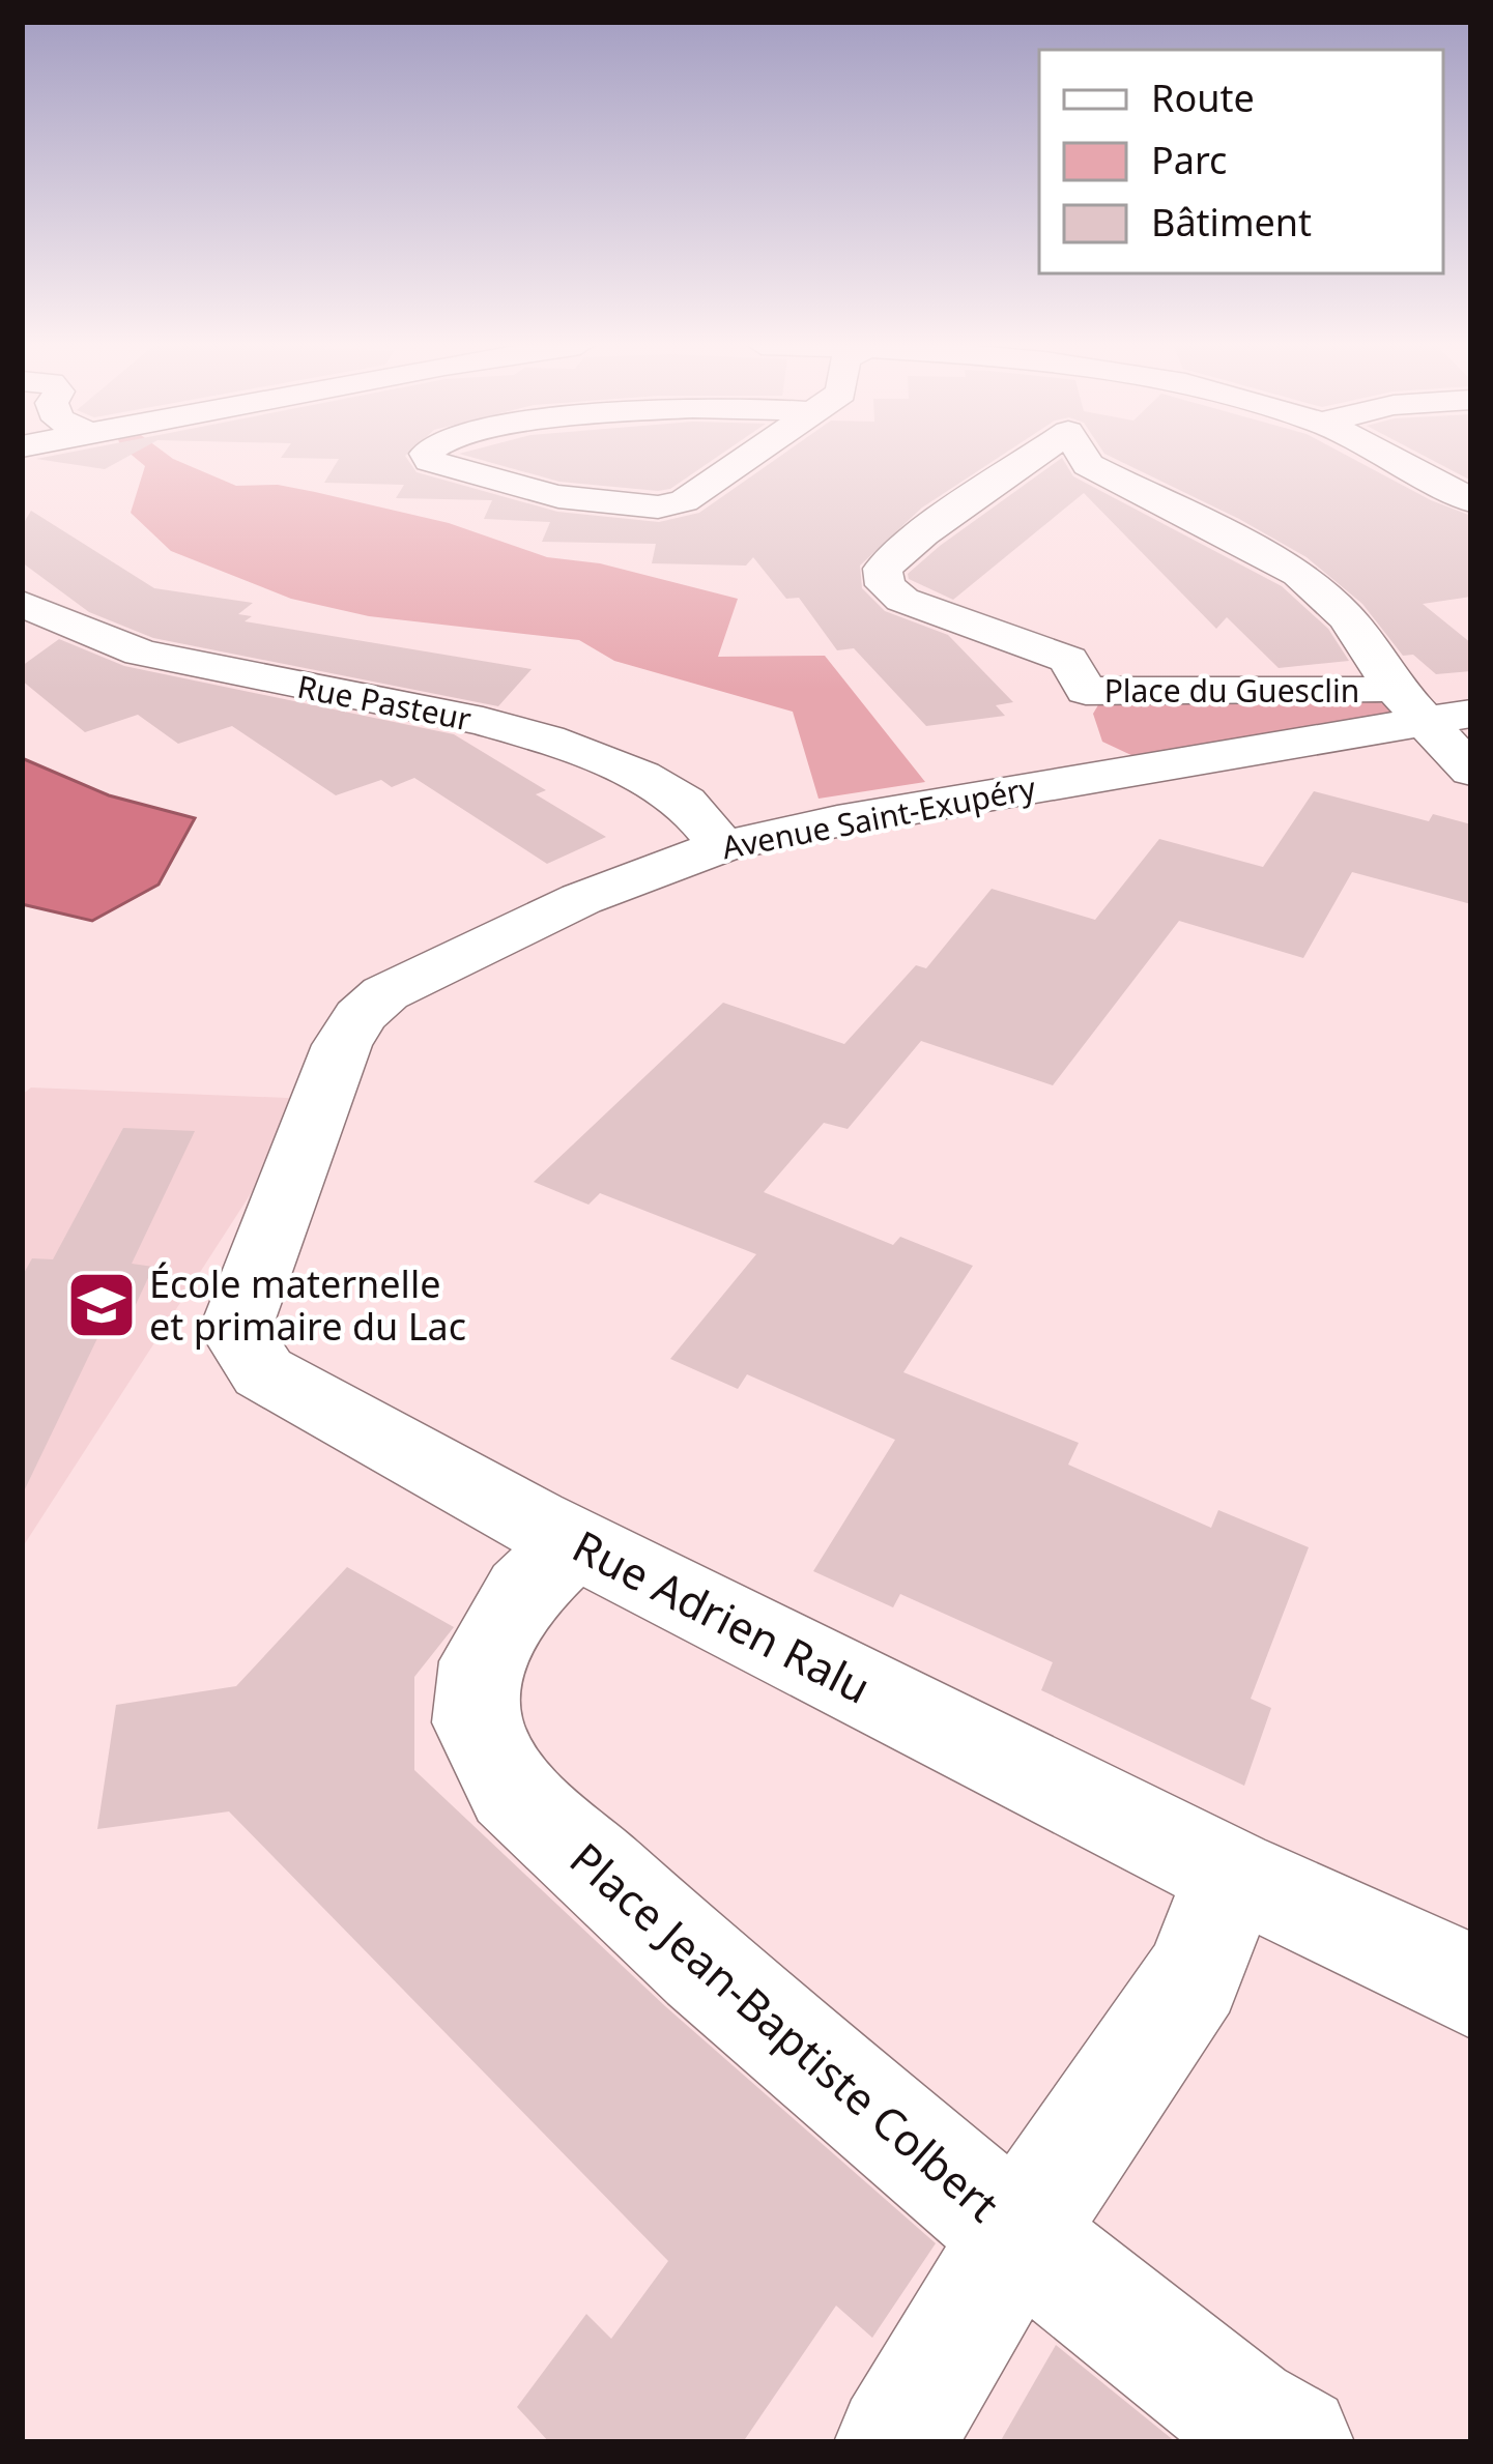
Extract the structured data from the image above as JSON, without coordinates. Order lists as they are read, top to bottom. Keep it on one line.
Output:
{"streets":{"street":["Place du Guesclin","Rue Pasteur","Avenue Saint-Exupéry","Rue Adrien Ralu","Place Jean-Baptiste Colbert"]},"crossings":[["Place du Guesclin","Avenue Saint-Exupéry"],["Rue Pasteur","Avenue Saint-Exupéry"],["Avenue Saint-Exupéry","Rue Adrien Ralu"],["Rue Adrien Ralu","Place Jean-Baptiste Colbert"]],"places":{"school or university":["École maternelle et primaire du Lac"]},"legend":["Route","Parc","Bâtiment"]}
